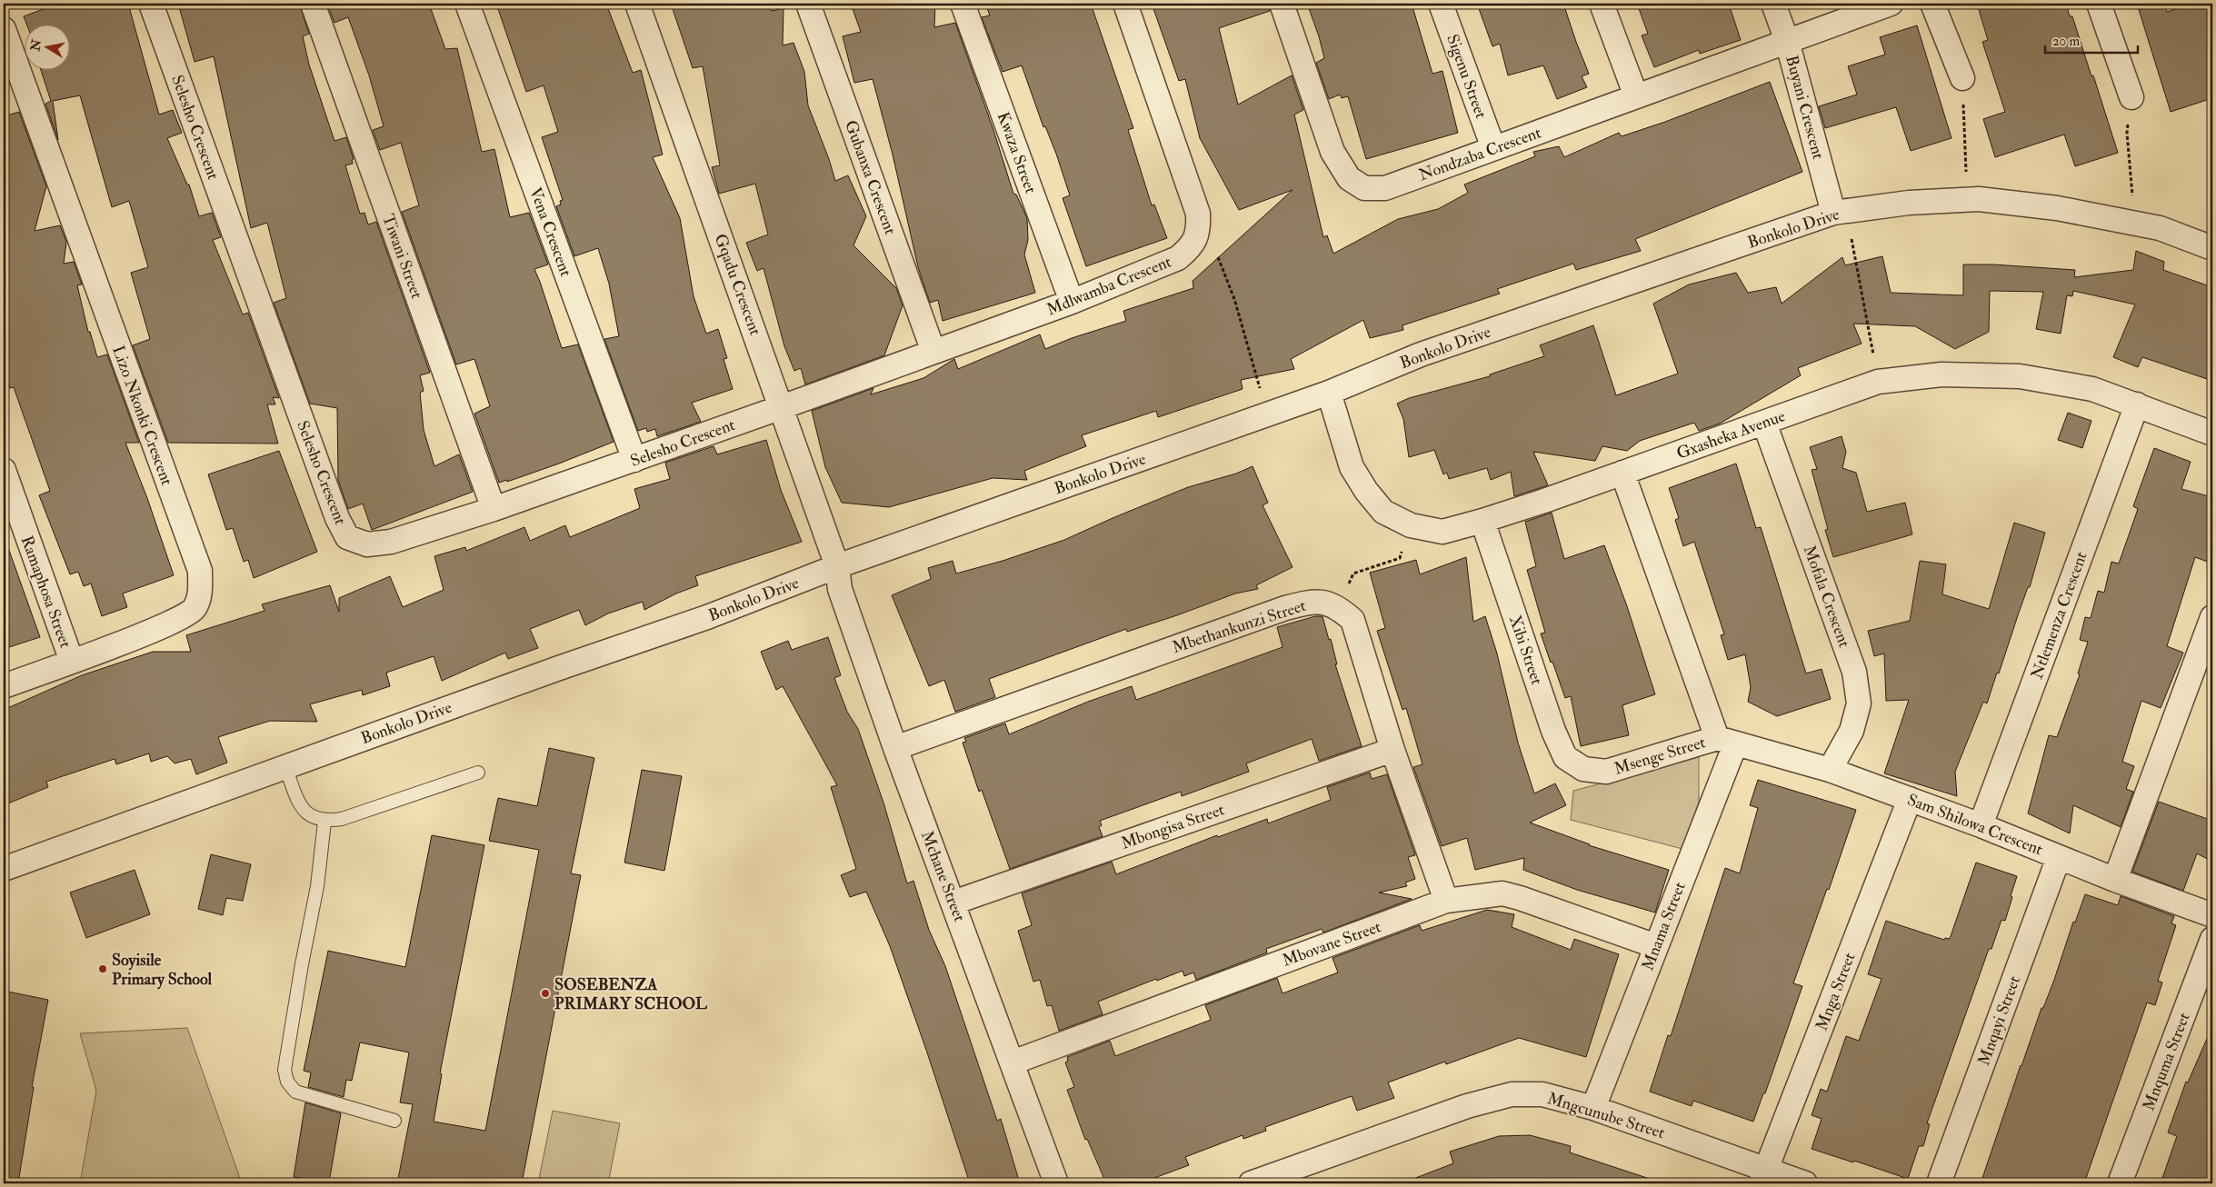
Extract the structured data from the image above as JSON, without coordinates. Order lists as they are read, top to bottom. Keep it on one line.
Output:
{"streets":{"street":["Sigenu Street","Buyani Crescent","Selesho Crescent","Kwaza Street","Nondzaba Crescent","Gubanxa Crescent","Bonkolo Drive","Vena Crescent","Tiwani Street","Gqadu Crescent","Mdlwamba Crescent","Lizo Nkonki Crescent","Gxasheka Avenue","Ramaphosa Street","Mofala Crescent","Ntlemenza Crescent","Mbethankunzi Street","Xibi Street","Msenge Street","Sam Shilowa Crescent","Mbongisa Street","Mchane Street","Mnama Street","Mbovane Street","Mnga Street","Mnqayi Street","Mnquma Street","Mngcunube Street"]},"crossings":[["Sigenu Street","Nondzaba Crescent"],["Buyani Crescent","Nondzaba Crescent"],["Buyani Crescent","Bonkolo Drive"],["Selesho Crescent","Vena Crescent"],["Selesho Crescent","Tiwani Street"],["Selesho Crescent","Gqadu Crescent"],["Selesho Crescent","Mdlwamba Crescent"],["Kwaza Street","Mdlwamba Crescent"],["Gubanxa Crescent","Mdlwamba Crescent"],["Bonkolo Drive","Gqadu Crescent"],["Bonkolo Drive","Gxasheka Avenue"],["Bonkolo Drive","Mchane Street"],["Gqadu Crescent","Mdlwamba Crescent"],["Gqadu Crescent","Mchane Street"],["Lizo Nkonki Crescent","Ramaphosa Street"],["Gxasheka Avenue","Mofala Crescent"],["Gxasheka Avenue","Ntlemenza Crescent"],["Gxasheka Avenue","Xibi Street"],["Mofala Crescent","Sam Shilowa Crescent"],["Ntlemenza Crescent","Sam Shilowa Crescent"],["Mbethankunzi Street","Mchane Street"],["Xibi Street","Msenge Street"],["Msenge Street","Sam Shilowa Crescent"],["Msenge Street","Mnama Street"],["Sam Shilowa Crescent","Mnama Street"],["Sam Shilowa Crescent","Mnga Street"],["Sam Shilowa Crescent","Mnqayi Street"],["Mbongisa Street","Mchane Street"],["Mchane Street","Mbovane Street"],["Mnama Street","Mbovane Street"],["Mnama Street","Mngcunube Street"],["Mnga Street","Mngcunube Street"]],"places":["Soyisile Primary School","SOSEBENZA PRIMARY SCHOOL"],"scale_bar":"20 m","north":"left"}
